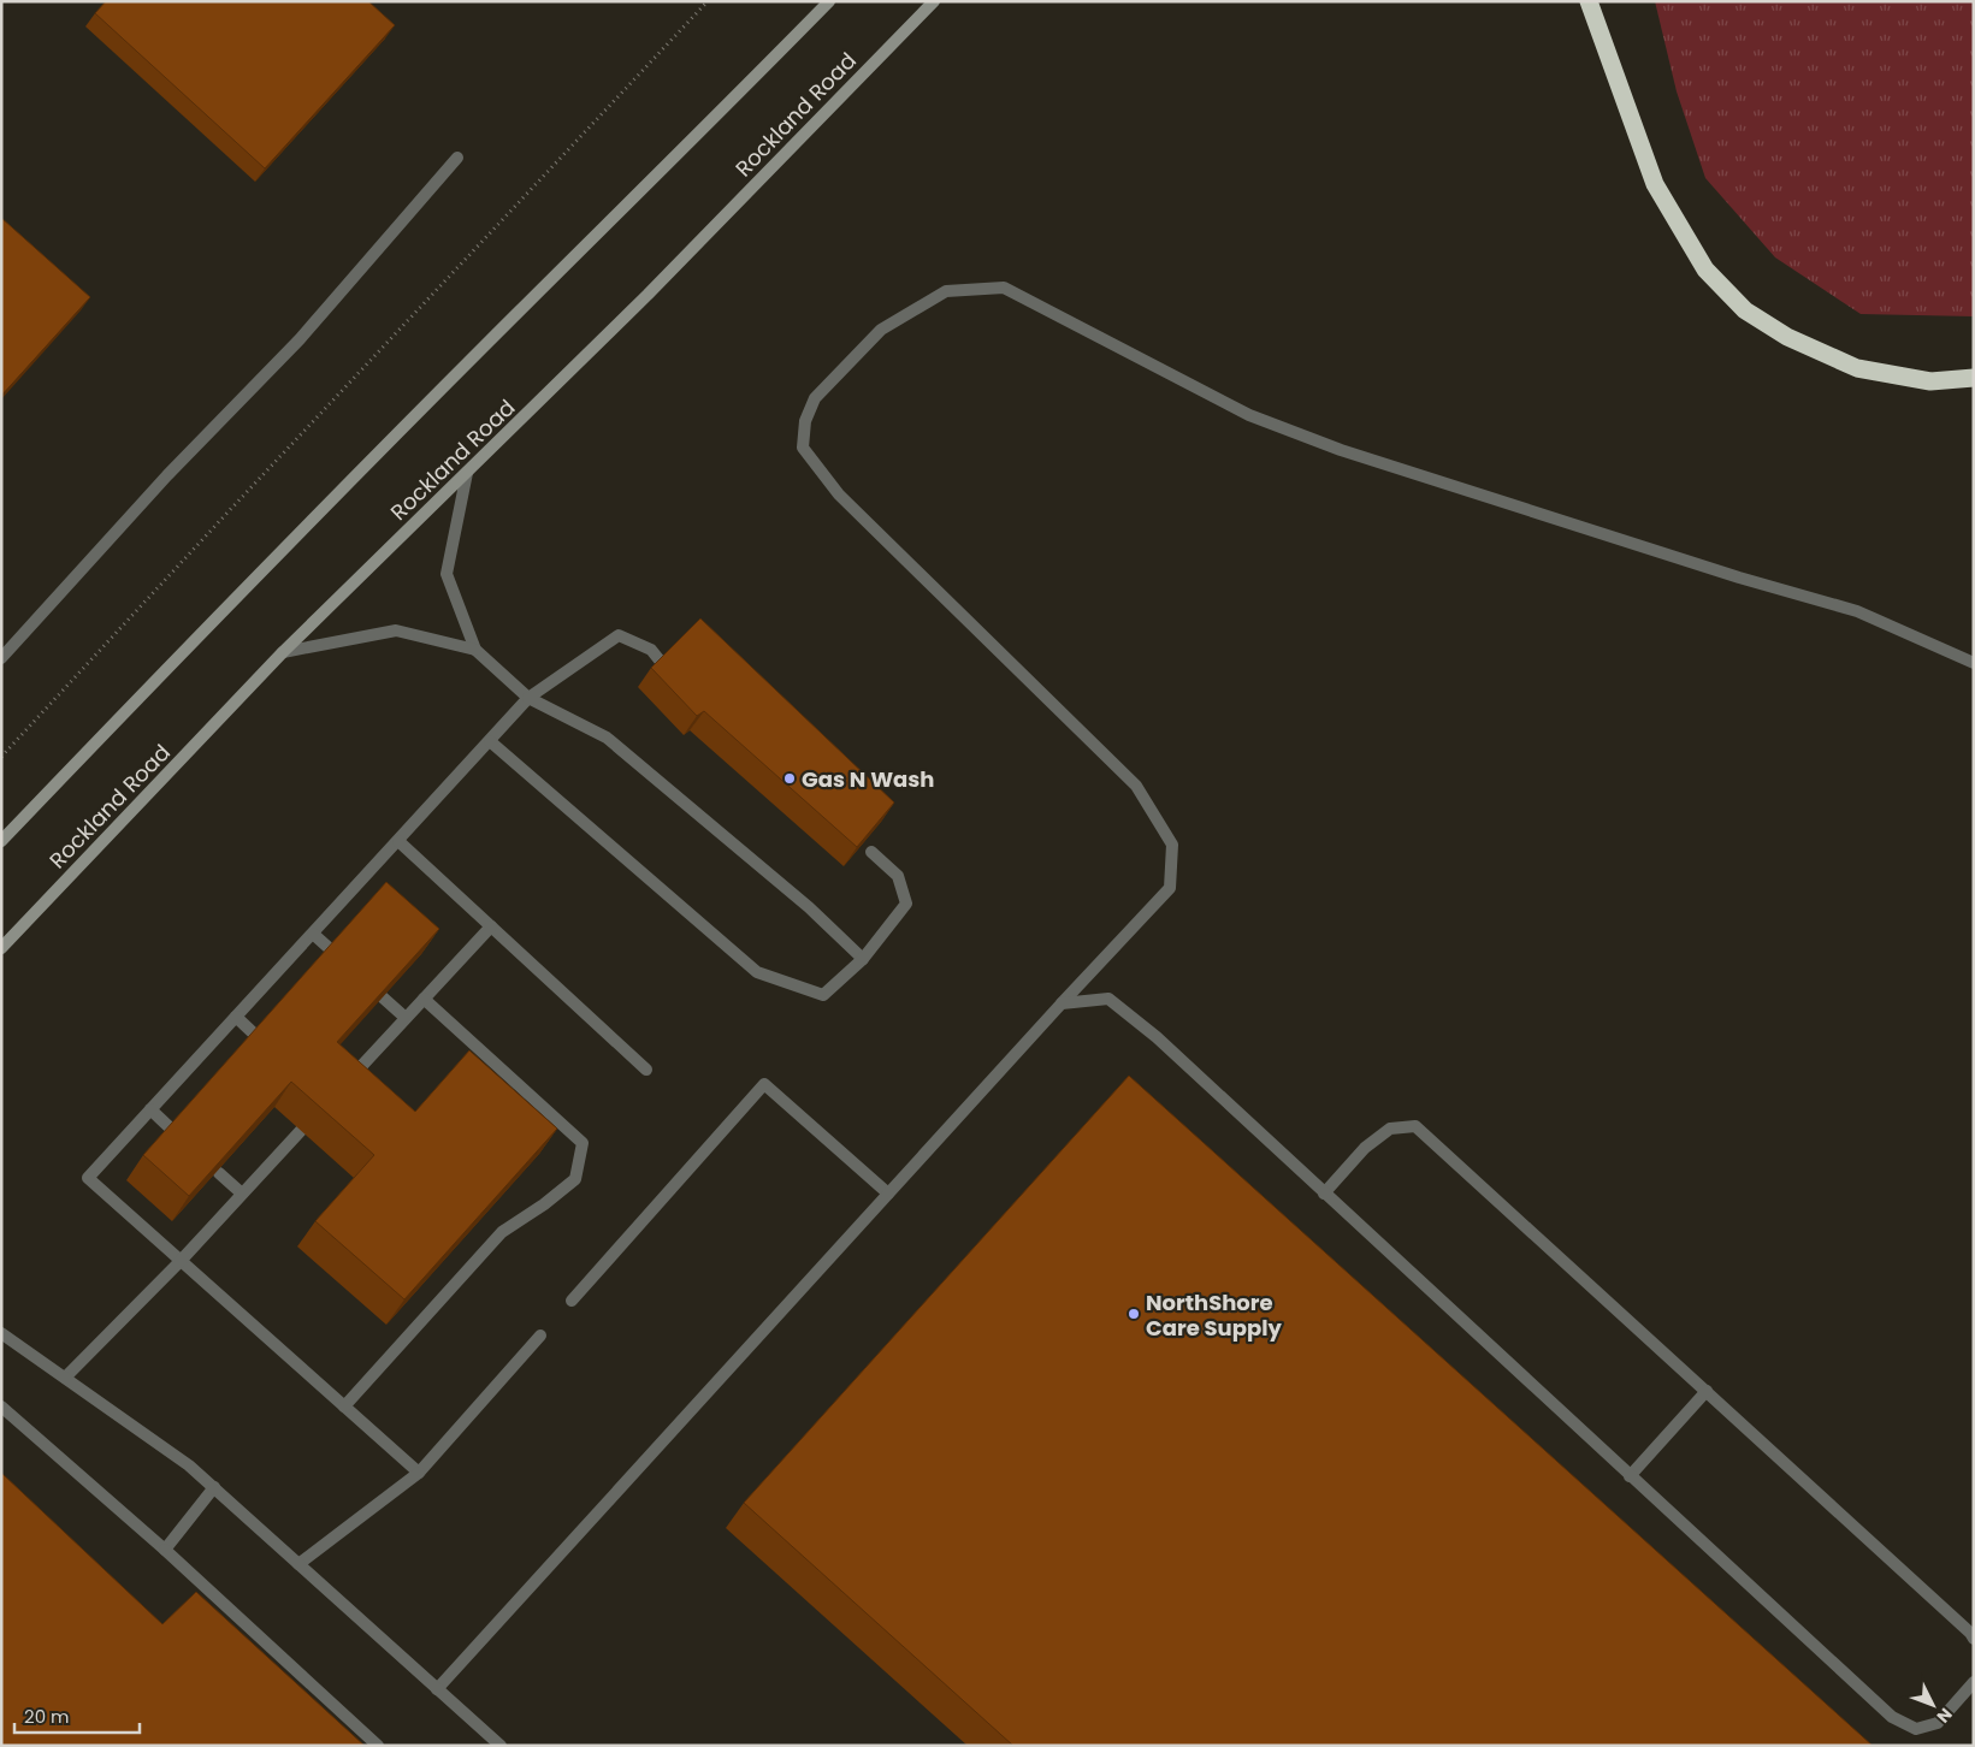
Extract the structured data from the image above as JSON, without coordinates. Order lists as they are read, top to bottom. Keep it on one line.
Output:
{"streets":{"main road":["Rockland Road"]},"places":["Gas N Wash","NorthShore Care Supply"],"scale_bar":"20 m","north":"bottom right"}
